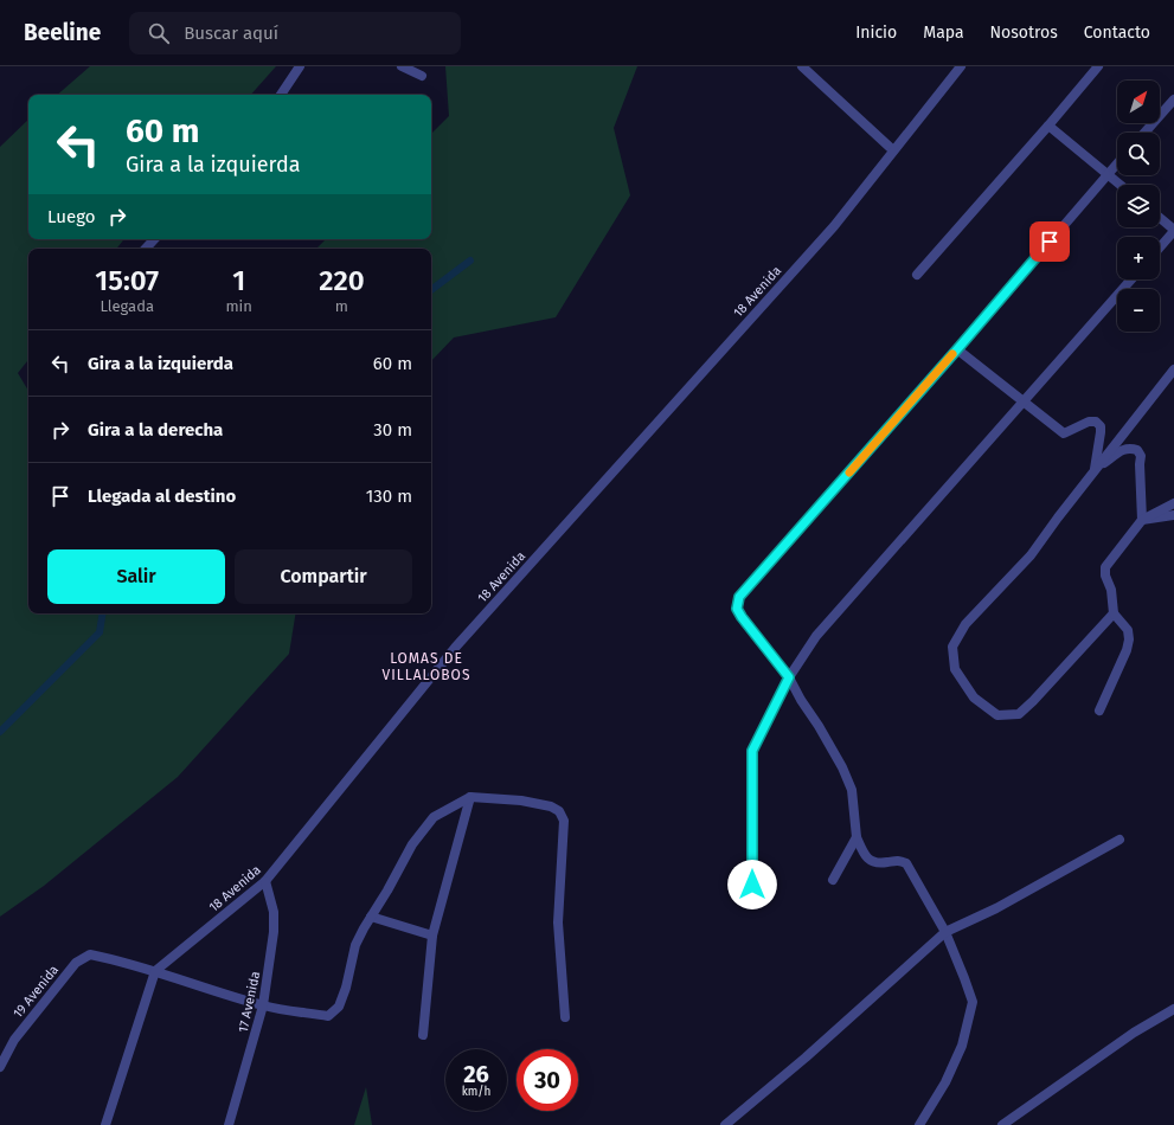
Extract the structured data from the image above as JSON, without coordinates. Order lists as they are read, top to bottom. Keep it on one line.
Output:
{"streets":{"street":["18 Avenida","19 Avenida","17 Avenida"]},"crossings":[["18 Avenida","19 Avenida"],["18 Avenida","17 Avenida"],["19 Avenida","17 Avenida"]],"districts":["LOMAS DE VILLALOBOS"],"north":"top right","page":{"header":"Beeline","search":"Buscar aquí","nav":["Inicio","Mapa","Nosotros","Contacto"],"map_buttons":["+","−"],"turn":["60 m","Gira a la izquierda"],"then":"Luego","eta":["15:07","Llegada","1","min","220","m"],"list":[{"name":"Gira a la izquierda","value":"60 m"},{"name":"Gira a la derecha","value":"30 m"},{"name":"Llegada al destino","value":"130 m"}],"buttons":["Salir","Compartir"],"speed":"26 km/h","limit":"30"}}
